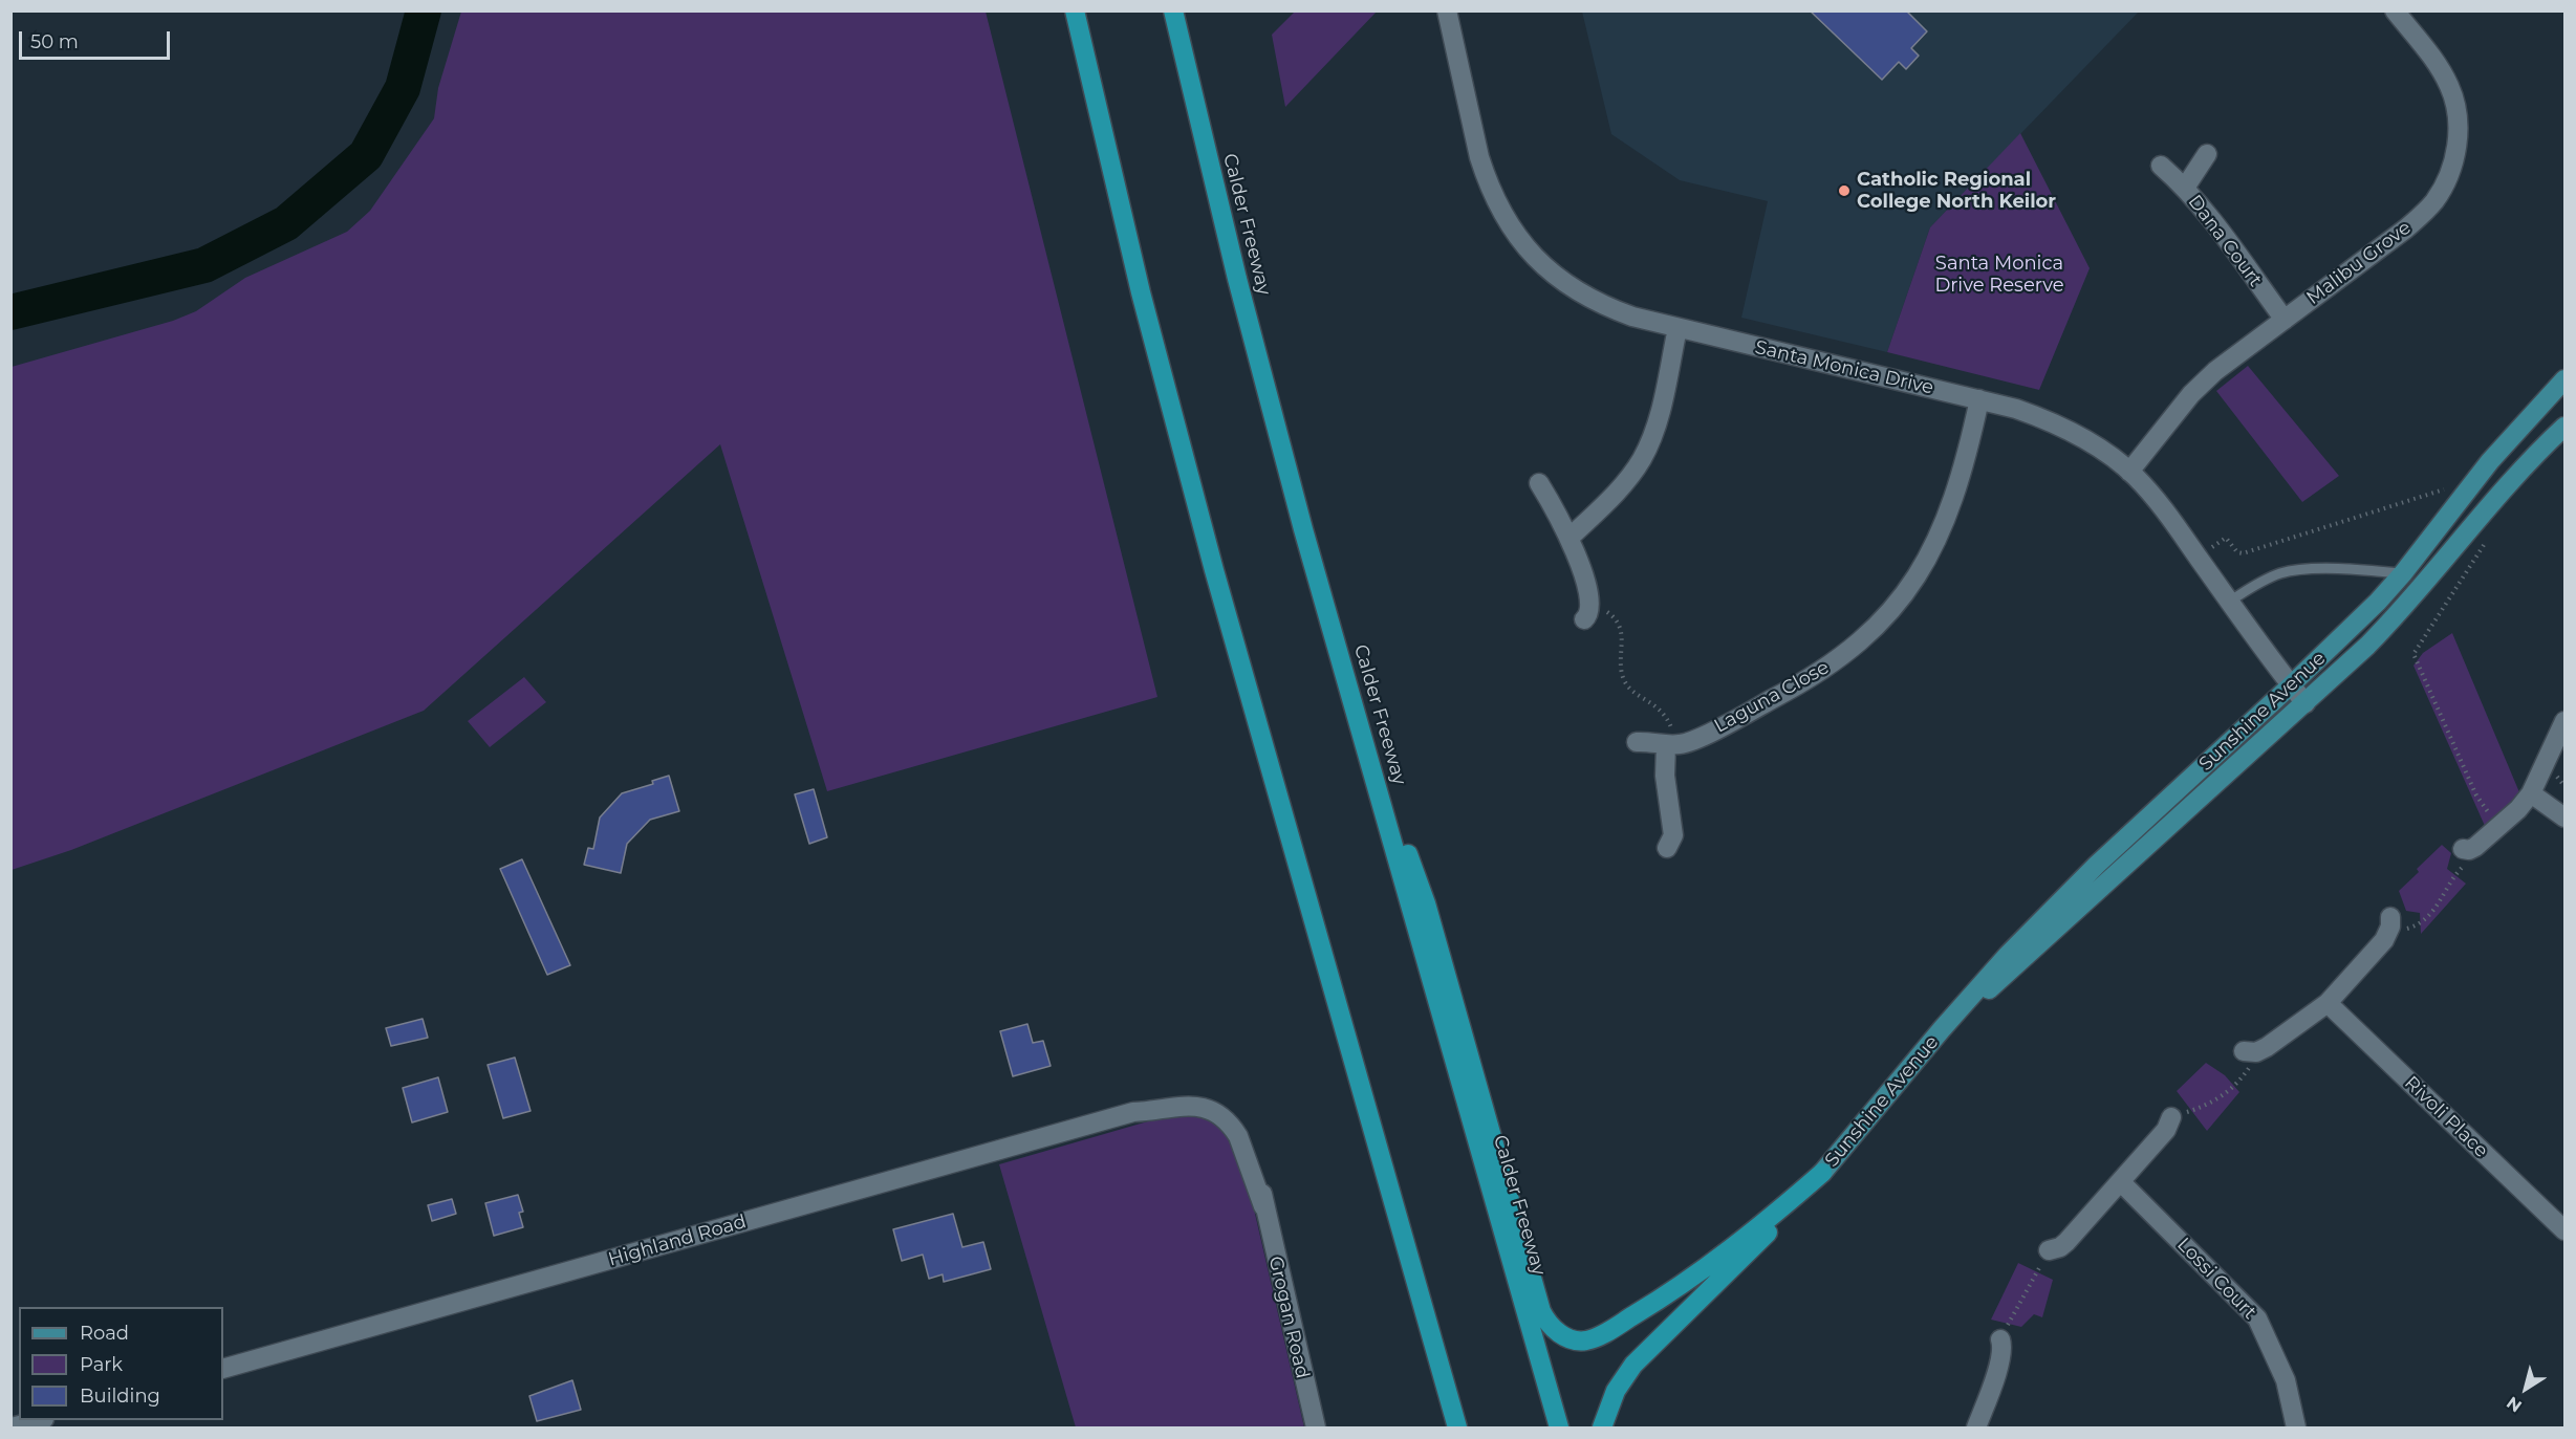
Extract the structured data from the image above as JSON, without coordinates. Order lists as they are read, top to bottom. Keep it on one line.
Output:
{"streets":{"highway":["Calder Freeway"],"main road":["Sunshine Avenue"],"street":["Dana Court","Malibu Grove","Santa Monica Drive","Laguna Close","Rivoli Place","Highland Road","Lossi Court","Grogan Road"]},"crossings":[["Dana Court","Malibu Grove"],["Malibu Grove","Santa Monica Drive"],["Santa Monica Drive","Laguna Close"],["Santa Monica Drive","Sunshine Avenue"],["Highland Road","Grogan Road"]],"parks":["Santa Monica Drive Reserve"],"places":["Catholic Regional College North Keilor"],"legend":["Road","Park","Building"],"scale_bar":"50 m","north":"bottom left"}
